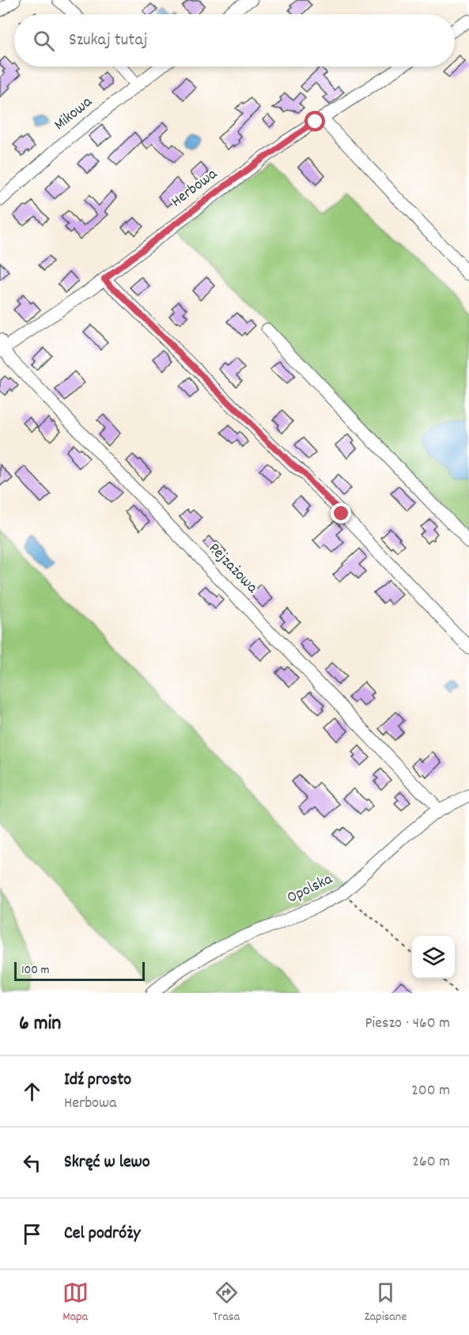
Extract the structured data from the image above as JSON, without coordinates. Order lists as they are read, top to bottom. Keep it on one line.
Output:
{"streets":{"street":["Mikowa","Herbowa","Pejzażowa","Opolska"]},"crossings":[["Herbowa","Pejzażowa"],["Pejzażowa","Opolska"]],"scale_bar":"100 m","page":{"search":"Szukaj tutaj","scale":"100 m","heading":["6 min","Pieszo · 460 m"],"list":[["Idź prosto","Herbowa","200 m"],["Skręć w lewo","260 m"],"Cel podróży"],"nav":["Mapa","Trasa","Zapisane"]}}
